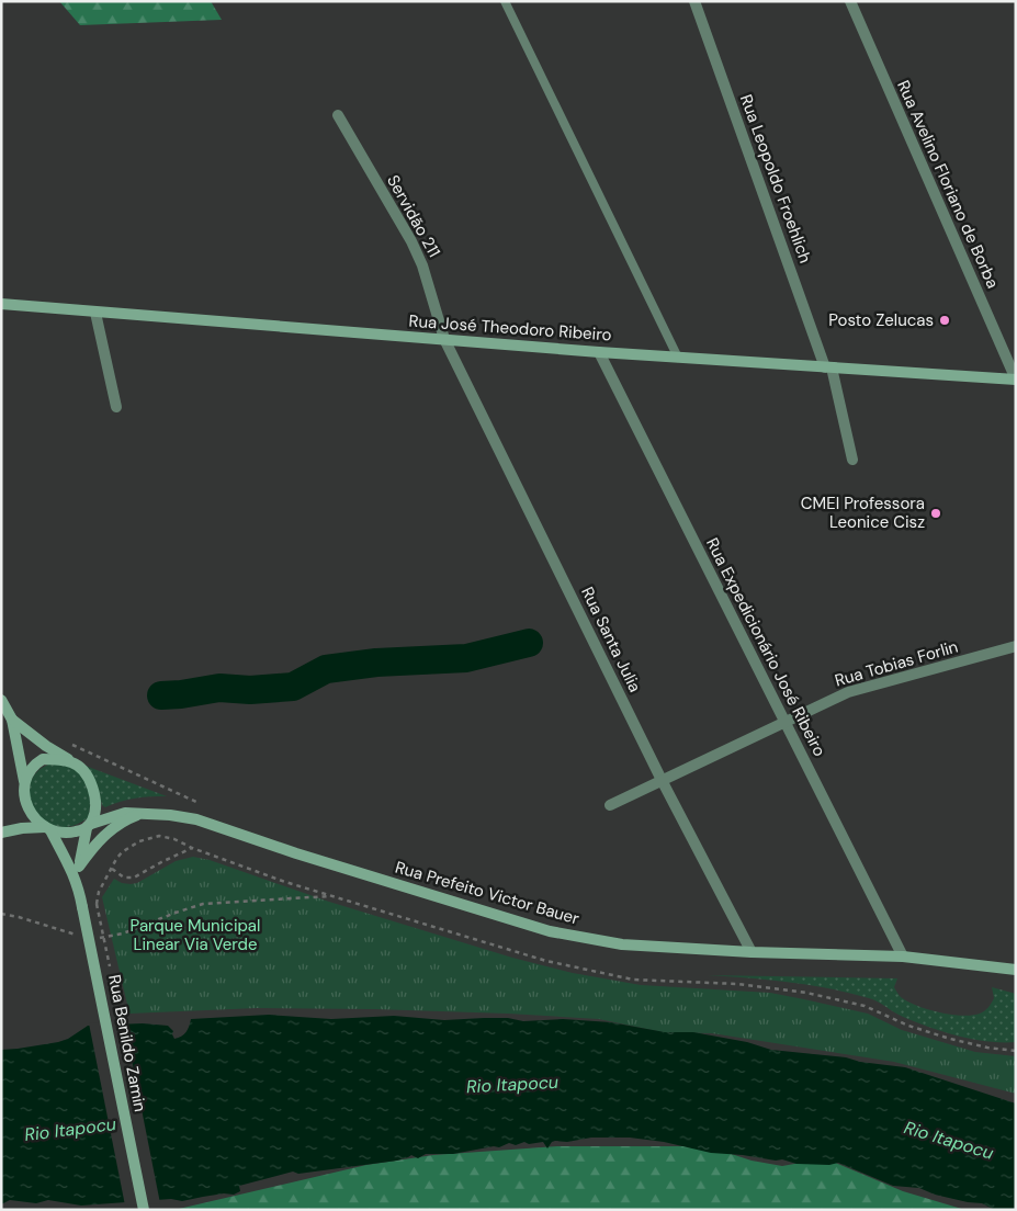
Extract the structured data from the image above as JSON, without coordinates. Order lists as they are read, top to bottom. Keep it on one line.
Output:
{"streets":{"main road":["Rua José Theodoro Ribeiro","Rua Prefeito Victor Bauer","Rua Benildo Zamin"],"street":["Rua Leopoldo Froehlich","Rua Avelino Floriano de Borba","Servidão 211","Rua Santa Julia","Rua Expedicionário José Ribeiro","Rua Tobias Forlin"]},"crossings":[["Rua Leopoldo Froehlich","Rua José Theodoro Ribeiro"],["Rua Avelino Floriano de Borba","Rua José Theodoro Ribeiro"],["Servidão 211","Rua José Theodoro Ribeiro"],["Servidão 211","Rua Santa Julia"],["Rua José Theodoro Ribeiro","Rua Santa Julia"],["Rua José Theodoro Ribeiro","Rua Expedicionário José Ribeiro"],["Rua Santa Julia","Rua Tobias Forlin"],["Rua Santa Julia","Rua Prefeito Victor Bauer"],["Rua Expedicionário José Ribeiro","Rua Tobias Forlin"],["Rua Expedicionário José Ribeiro","Rua Prefeito Victor Bauer"],["Rua Prefeito Victor Bauer","Rua Benildo Zamin"]],"water":["Rio Itapocu"],"parks":["Parque Municipal Linear Via Verde"],"places":["Posto Zelucas","CMEI Professora Leonice Cisz"]}
